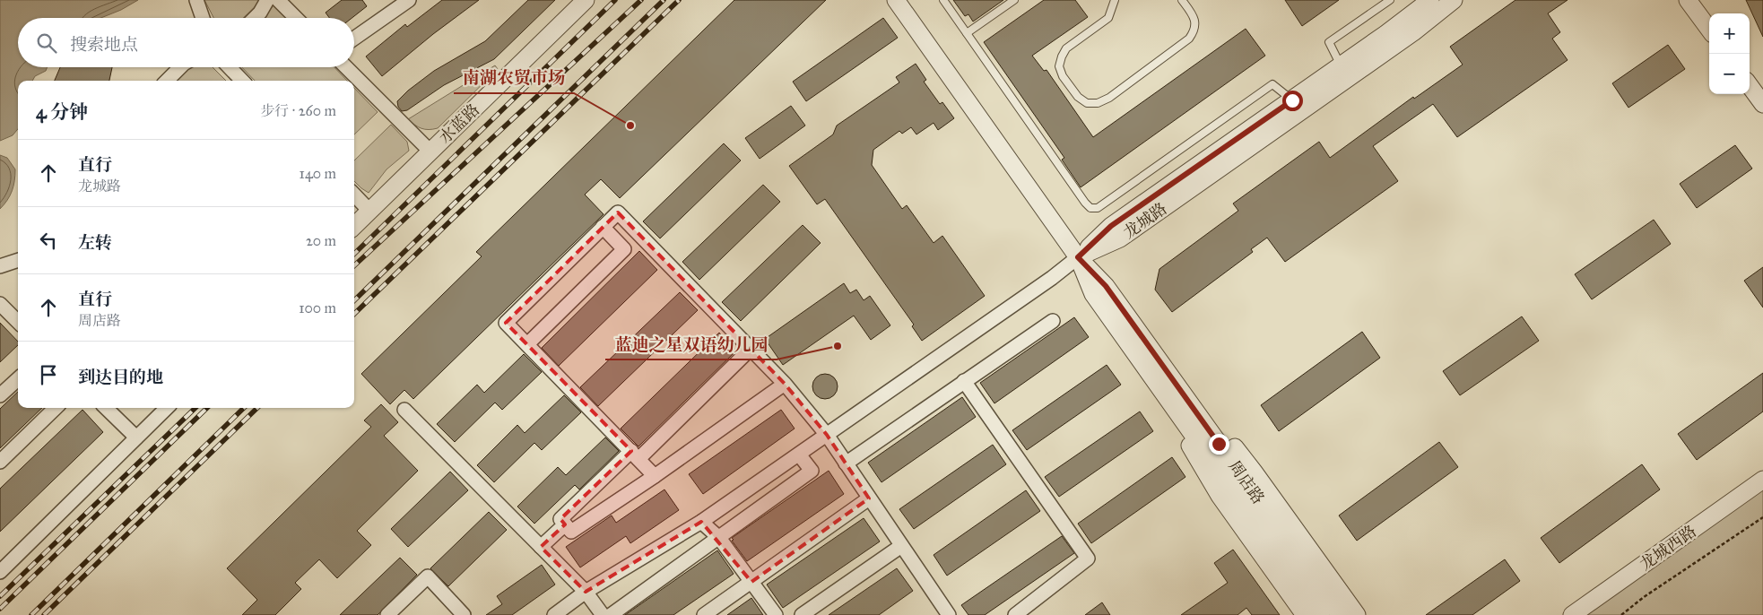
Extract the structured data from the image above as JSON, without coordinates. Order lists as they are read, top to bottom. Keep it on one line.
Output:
{"streets":{"street":["水蓝路","龙城路","周店路","龙城西路"]},"crossings":[["龙城路","周店路"]],"places":["南湖农贸市场","蓝迪之星双语幼儿园"],"page":{"map_buttons":["+","−"],"search":"搜索地点","heading":["4 分钟","步行 · 260 m"],"list":[["直行","龙城路","140 m"],["左转","20 m"],["直行","周店路","100 m"],"到达目的地"]}}
